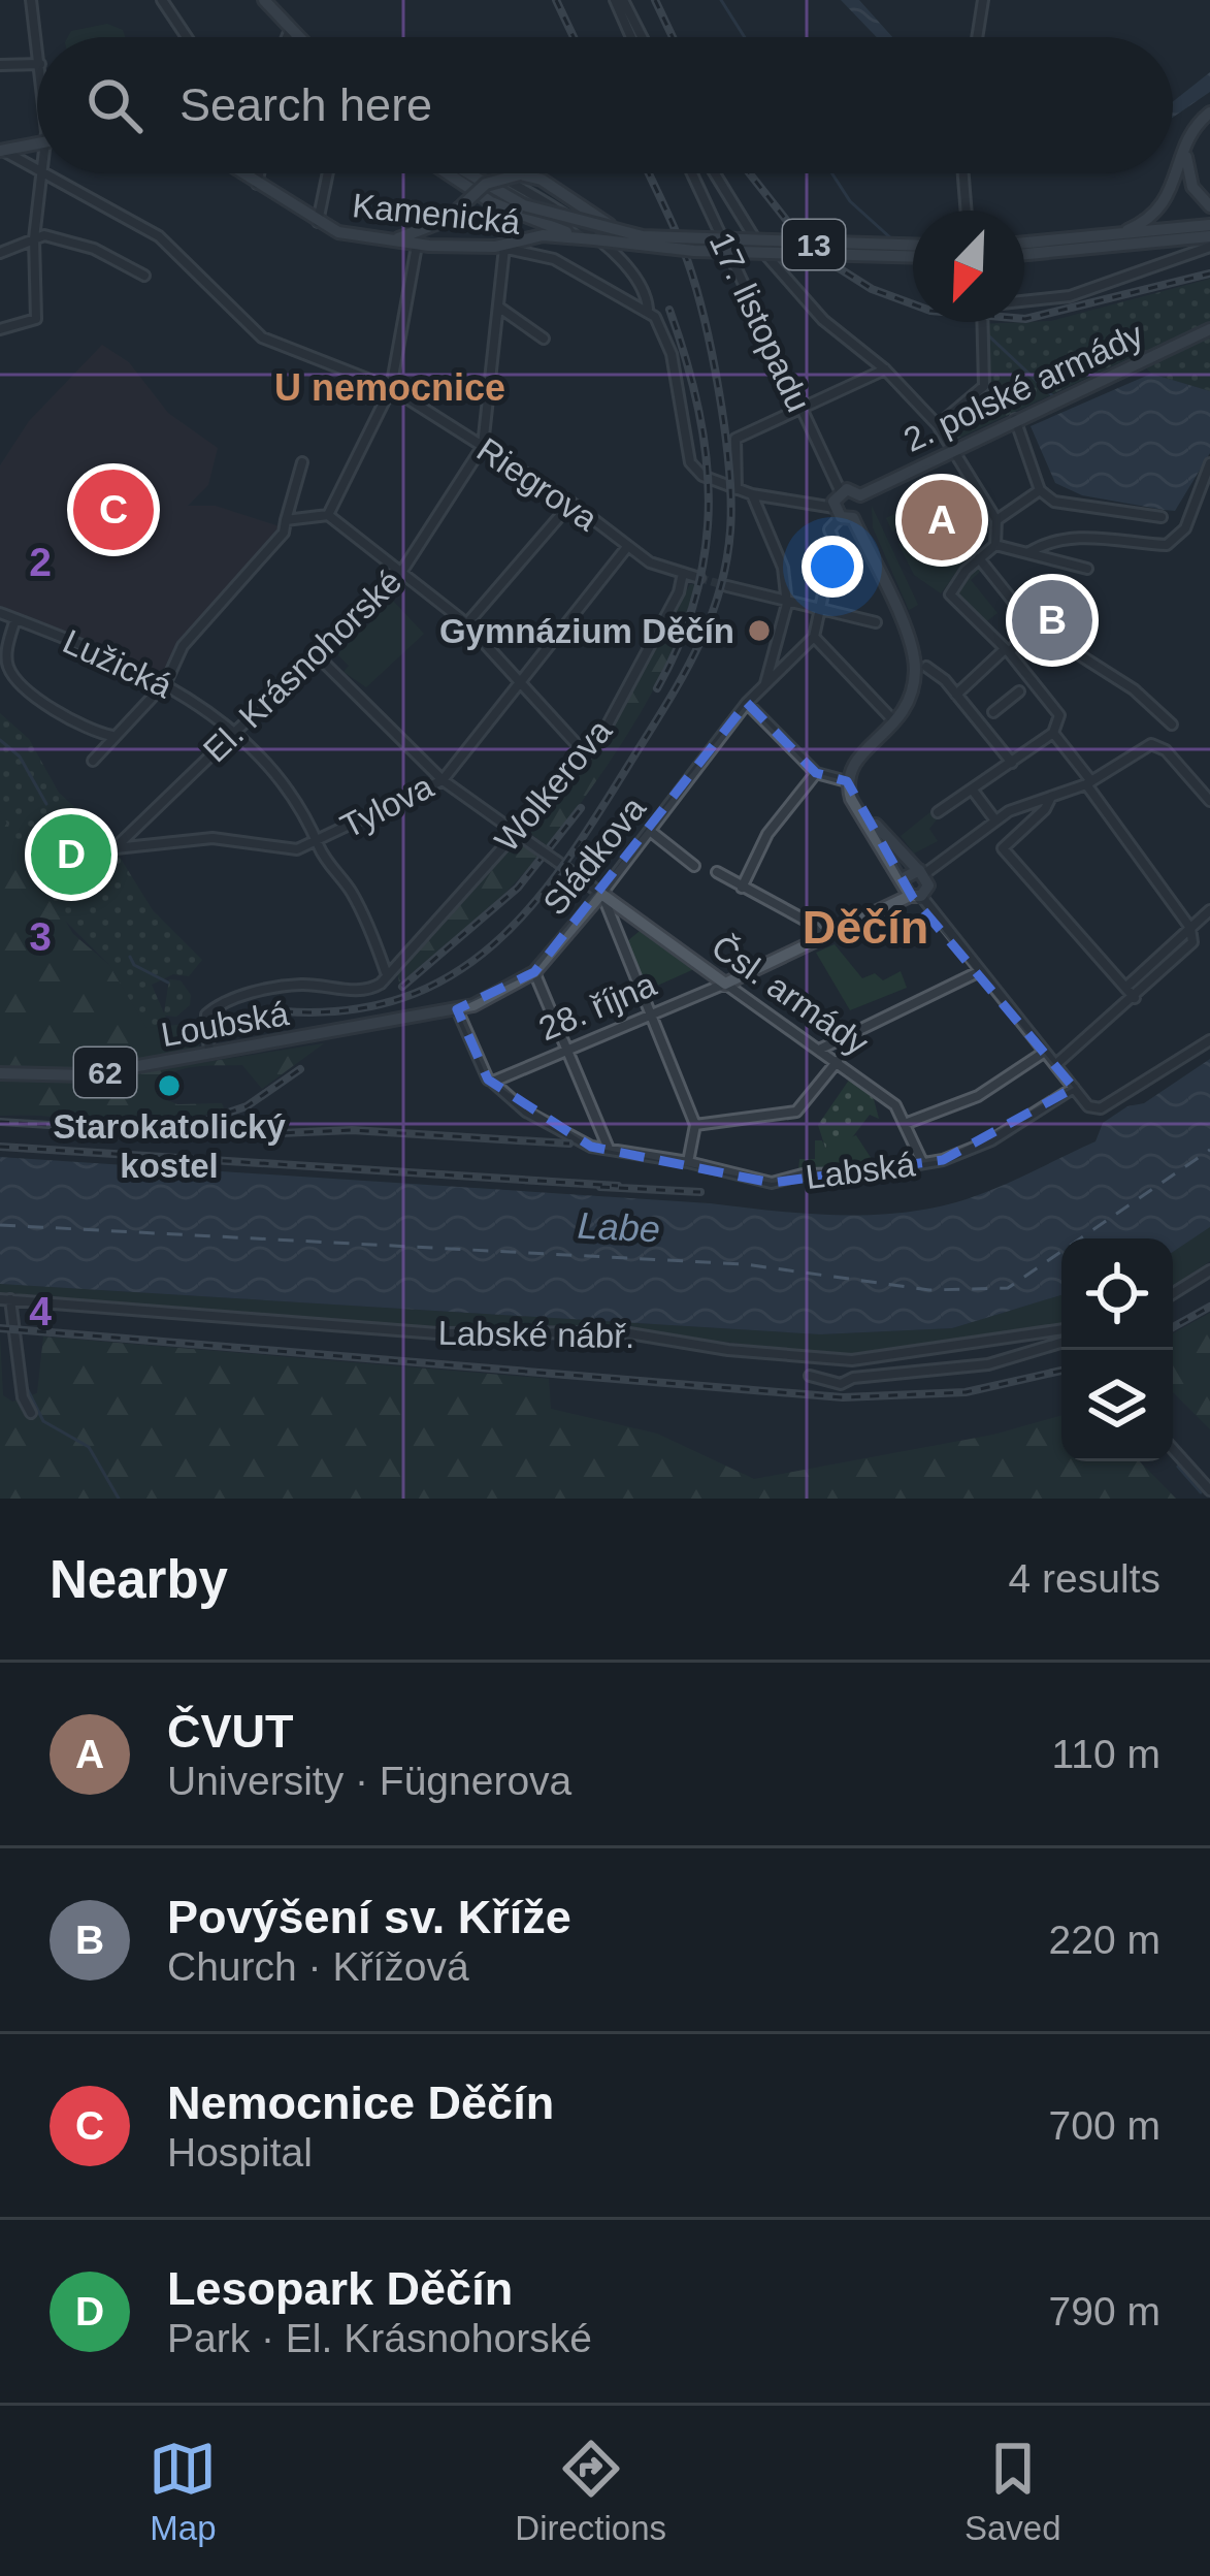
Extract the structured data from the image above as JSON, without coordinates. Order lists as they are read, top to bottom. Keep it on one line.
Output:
{"streets":{"main road":["Kamenická","13","2. polské armády","Sládkova","Čsl. armády","28. října","Loubská","62"],"street":["17. listopadu","Riegrova","Lužická","El. Krásnohorské","Wolkerova","Tylova","Labská","Labské nábř."]},"crossings":[["Kamenická","13"],["Kamenická","El. Krásnohorské"],["13","El. Krásnohorské"],["Riegrova","El. Krásnohorské"],["Riegrova","Wolkerova"],["Riegrova","Tylova"],["Lužická","El. Krásnohorské"],["Lužická","Wolkerova"],["Lužická","Tylova"],["El. Krásnohorské","Tylova"],["Sládkova","Čsl. armády"],["Sládkova","Loubská"],["Sládkova","Labská"],["Čsl. armády","28. října"],["Čsl. armády","Labská"],["28. října","Labská"],["Loubská","Labská"]],"districts":["U nemocnice","Děčín"],"water":["Labe"],"places":["Gymnázium Děčín","Starokatolický kostel"],"north":"bottom left","page":{"search":"Search here","pins":["C","A","B","D"],"heading":["Nearby","4 results"],"list":[{"mark":"A","name":"ČVUT","note":"University · Fügnerova","value":"110 m"},{"mark":"B","name":"Povýšení sv. Kříže","note":"Church · Křížová","value":"220 m"},{"mark":"C","name":"Nemocnice Děčín","note":"Hospital","value":"700 m"},{"mark":"D","name":"Lesopark Děčín","note":"Park · El. Krásnohorské","value":"790 m"}],"nav":["Map","Directions","Saved"]},"grid":{"rows":["2","3","4"]}}
